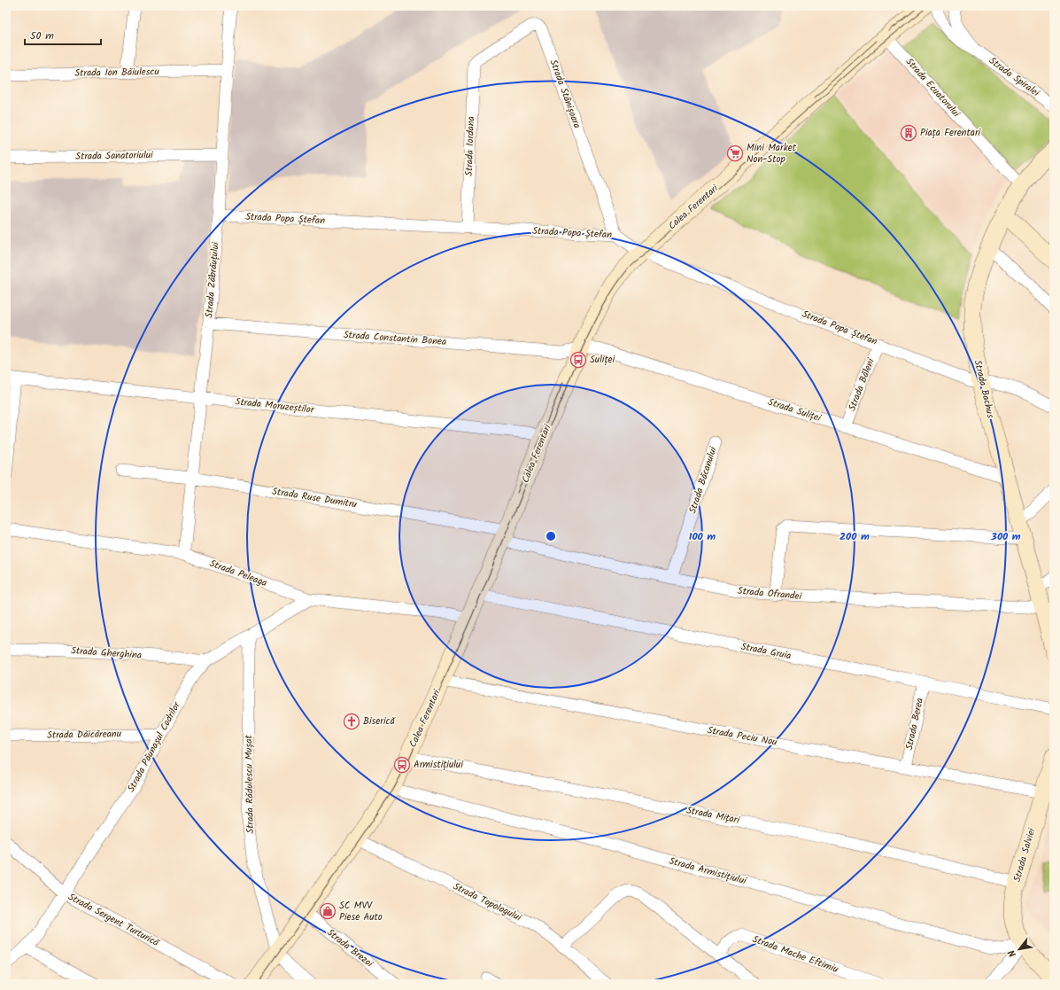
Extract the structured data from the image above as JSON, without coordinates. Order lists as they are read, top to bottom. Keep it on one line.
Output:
{"streets":{"main road":["Calea Ferentari","Strada Bachus","Strada Salviei"],"street":["Strada Ion Băiulescu","Strada Spiralei","Strada Ecuatorului","Strada Stânișoara","Strada Iordana","Strada Sanatoriului","Strada Popa Ștefan","Strada Zăbrăuțului","Strada Constantin Bonea","Strada Băleni","Strada Moruzeștilor","Strada Suliței","Strada Băcanului","Strada Ruse Dumitru","Strada Peleaga","Strada Ofrandei","Strada Gruia","Strada Gherghina","Strada Berea","Strada Dăicăreanu","Strada Peciu Nou","Strada Păunașul Codrilor","Strada Rădulescu Mușat","Strada Mițari","Strada Armistițiului","Strada Topologului","Strada Sergent Turturică","Strada Brezoi","Strada Mache Eftimiu"]},"crossings":[["Strada Ion Băiulescu","Strada Zăbrăuțului"],["Strada Ecuatorului","Calea Ferentari"],["Strada Ecuatorului","Strada Bachus"],["Strada Stânișoara","Strada Iordana"],["Strada Stânișoara","Strada Popa Ștefan"],["Strada Iordana","Strada Popa Ștefan"],["Strada Sanatoriului","Strada Zăbrăuțului"],["Calea Ferentari","Strada Popa Ștefan"],["Calea Ferentari","Strada Constantin Bonea"],["Calea Ferentari","Strada Moruzeștilor"],["Calea Ferentari","Strada Suliței"],["Calea Ferentari","Strada Ruse Dumitru"],["Calea Ferentari","Strada Peleaga"],["Calea Ferentari","Strada Ofrandei"],["Calea Ferentari","Strada Gruia"],["Calea Ferentari","Strada Peciu Nou"],["Calea Ferentari","Strada Rădulescu Mușat"],["Calea Ferentari","Strada Mițari"],["Calea Ferentari","Strada Armistițiului"],["Calea Ferentari","Strada Topologului"],["Calea Ferentari","Strada Brezoi"],["Strada Popa Ștefan","Strada Zăbrăuțului"],["Strada Popa Ștefan","Strada Băleni"],["Strada Popa Ștefan","Strada Bachus"],["Strada Zăbrăuțului","Strada Constantin Bonea"],["Strada Zăbrăuțului","Strada Moruzeștilor"],["Strada Zăbrăuțului","Strada Ruse Dumitru"],["Strada Zăbrăuțului","Strada Peleaga"],["Strada Constantin Bonea","Strada Suliței"],["Strada Băleni","Strada Suliței"],["Strada Bachus","Strada Suliței"],["Strada Bachus","Strada Ofrandei"],["Strada Băcanului","Strada Ofrandei"],["Strada Ruse Dumitru","Strada Ofrandei"],["Strada Peleaga","Strada Păunașul Codrilor"],["Strada Gruia","Strada Berea"],["Strada Gherghina","Strada Păunașul Codrilor"],["Strada Berea","Strada Peciu Nou"],["Strada Dăicăreanu","Strada Păunașul Codrilor"],["Strada Peciu Nou","Strada Salviei"],["Strada Păunașul Codrilor","Strada Rădulescu Mușat"],["Strada Păunașul Codrilor","Strada Sergent Turturică"],["Strada Mițari","Strada Salviei"],["Strada Salviei","Strada Armistițiului"]],"places":{"building":["Piața Ferentari"],"supermarket":["Mini Market Non-Stop"],"bus stop":["Suliței","Armistițiului"],"church":["Biserică"],"shop":["SC MVV Piese Auto"]},"scale_bar":"50 m","north":"bottom left","rings":["100 m","200 m","300 m"]}
